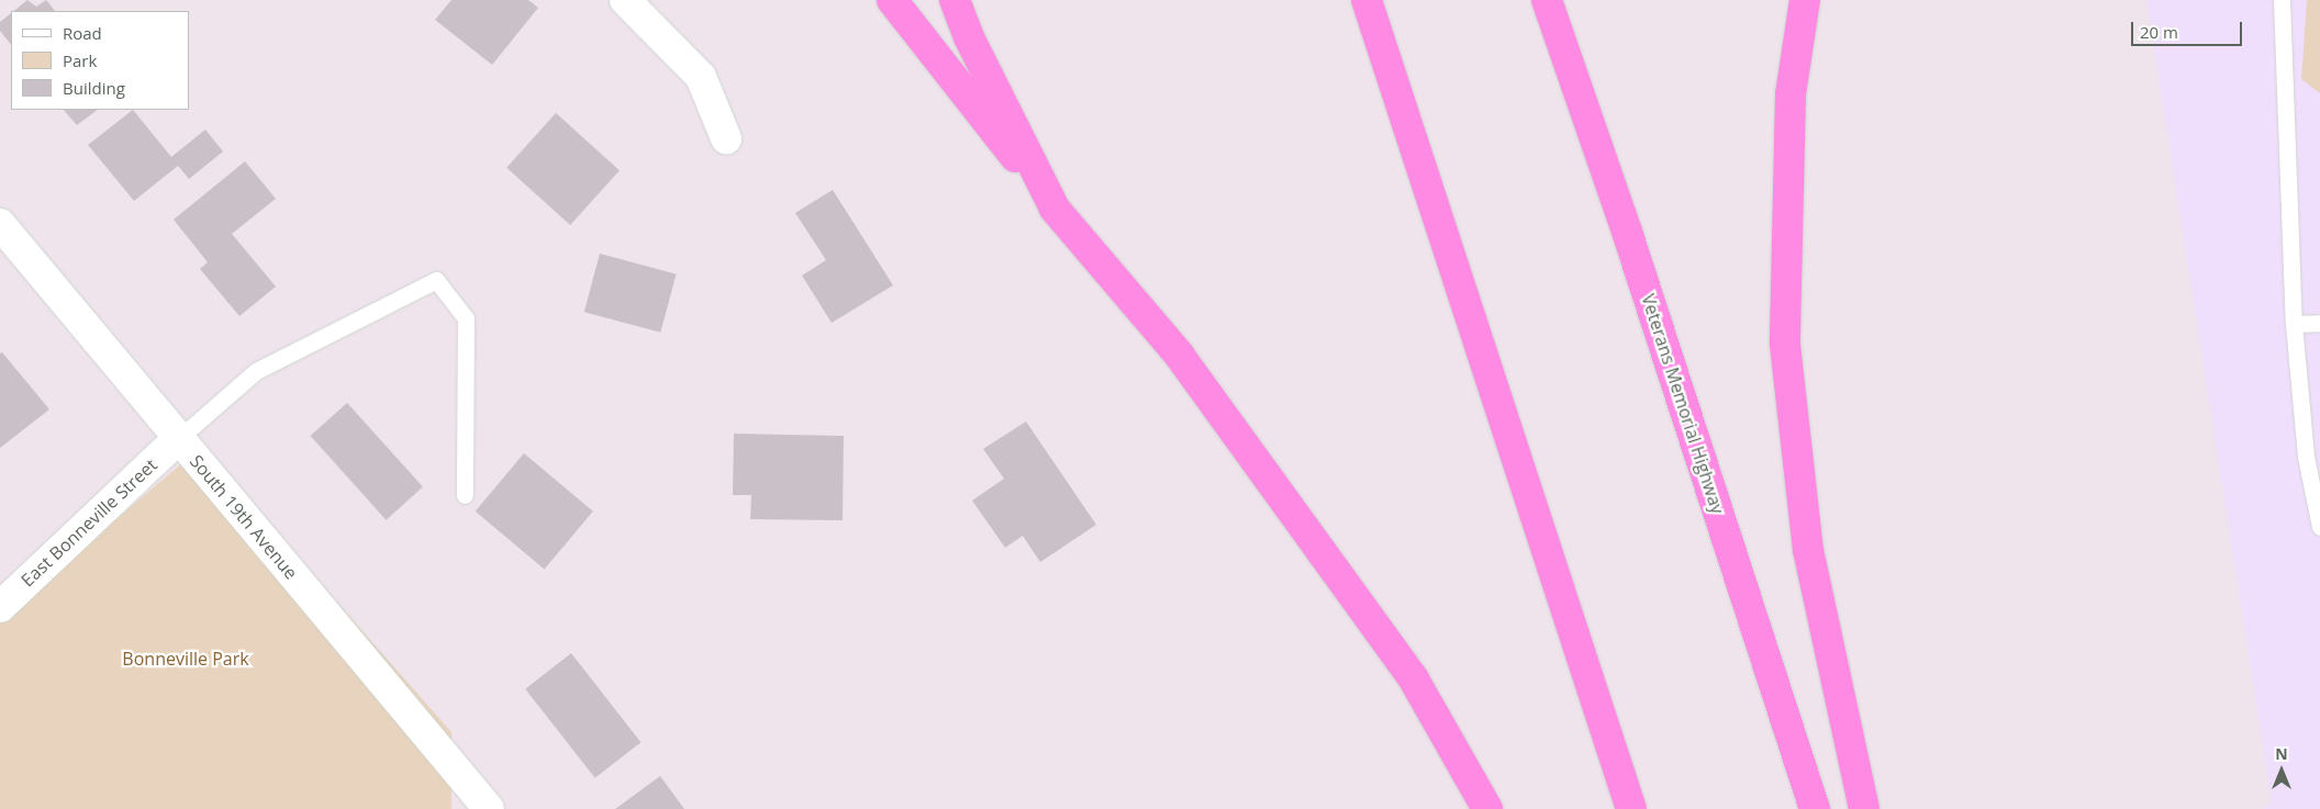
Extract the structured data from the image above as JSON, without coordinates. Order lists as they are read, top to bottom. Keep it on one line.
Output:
{"streets":{"highway":["Veterans Memorial Highway"],"street":["South 19th Avenue","East Bonneville Street"]},"crossings":[["South 19th Avenue","East Bonneville Street"]],"parks":["Bonneville Park"],"legend":["Road","Park","Building"],"scale_bar":"20 m","north":"top"}
